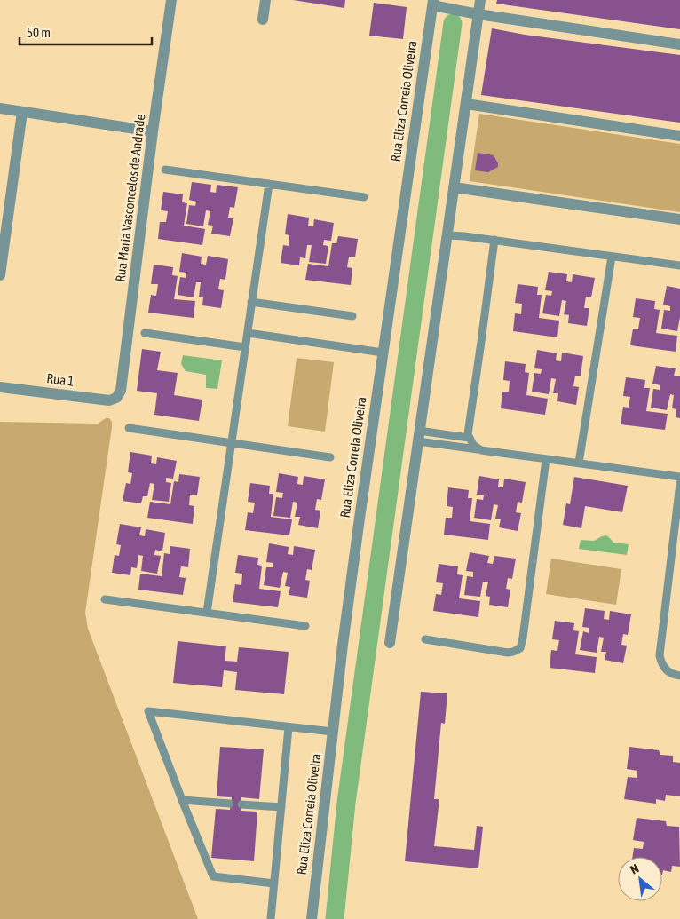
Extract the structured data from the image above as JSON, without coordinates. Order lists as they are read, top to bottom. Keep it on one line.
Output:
{"streets":{"street":["Rua Eliza Correia Oliveira","Rua Maria Vasconcelos de Andrade","Rua 1"]},"crossings":[["Rua Maria Vasconcelos de Andrade","Rua 1"]],"scale_bar":"50 m","north":"top left"}
